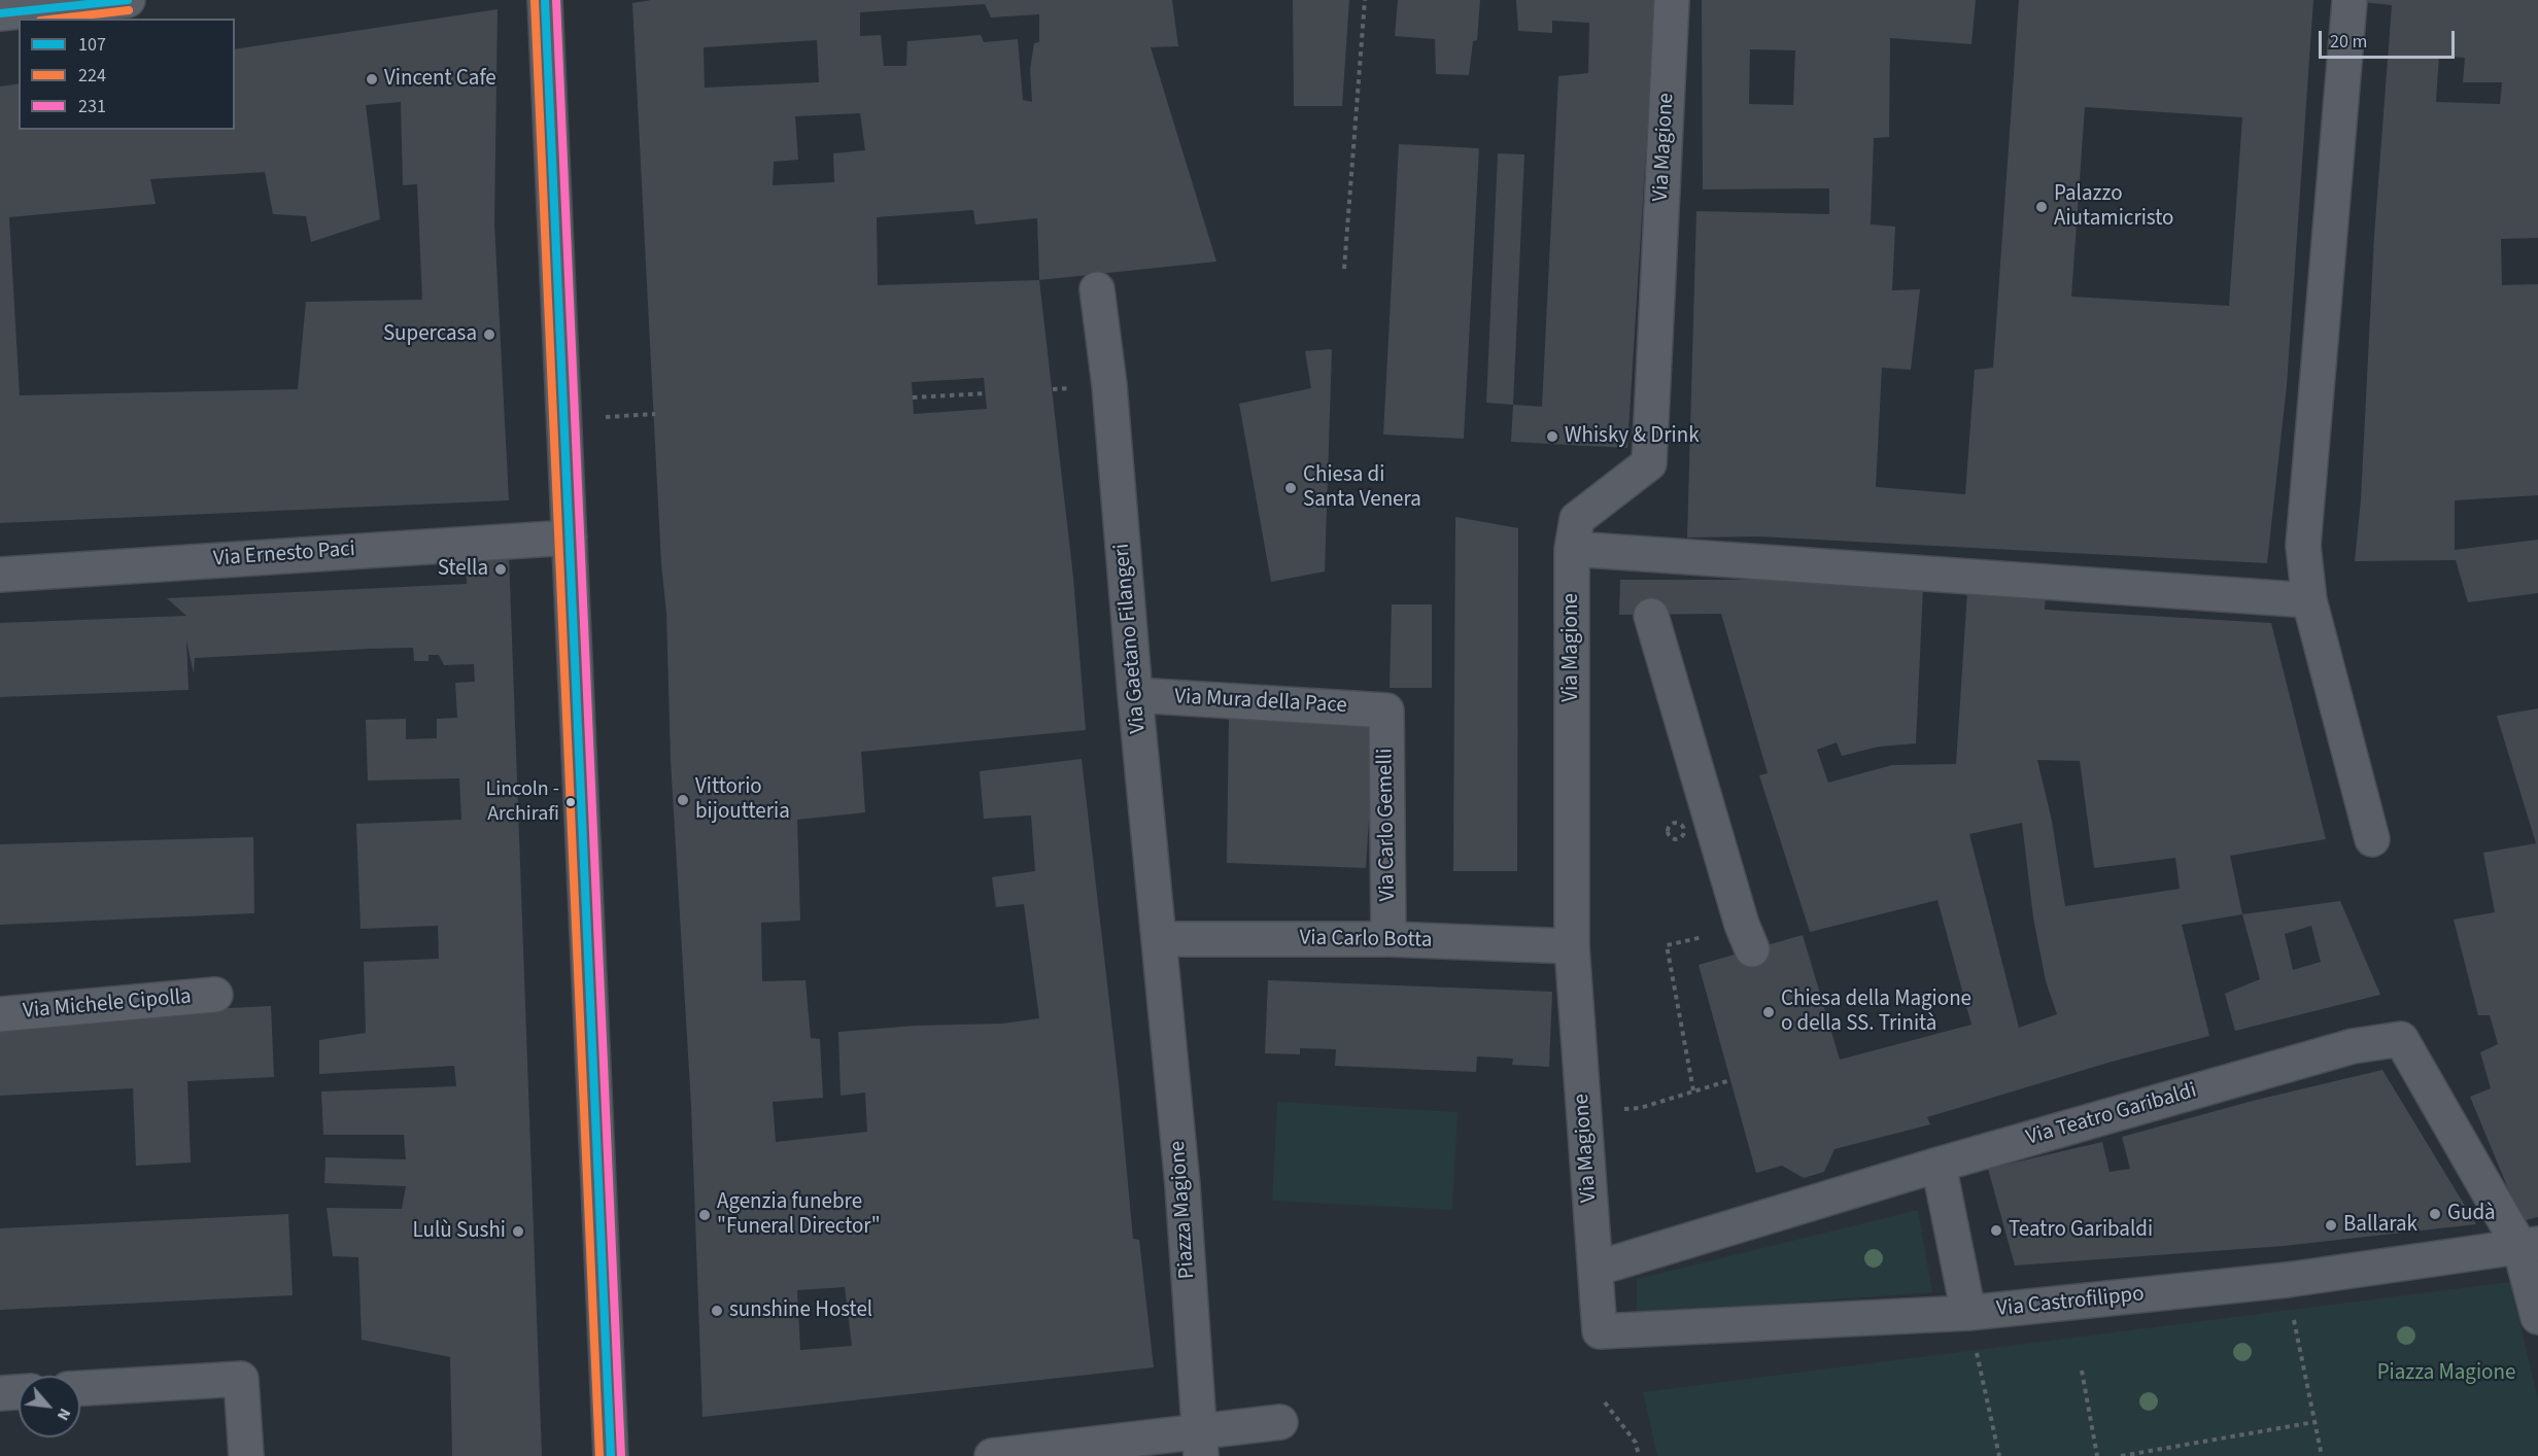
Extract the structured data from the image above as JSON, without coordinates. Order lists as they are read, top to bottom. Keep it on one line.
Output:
{"streets":{"street":["Via Magione","Via Ernesto Paci","Via Gaetano Filangeri","Via Mura della Pace","Via Carlo Gemelli","Via Carlo Botta","Via Michele Cipolla","Via Teatro Garibaldi","Piazza Magione","Via Castrofilippo"]},"crossings":[["Via Magione","Via Carlo Botta"],["Via Magione","Via Teatro Garibaldi"],["Via Magione","Via Castrofilippo"],["Via Gaetano Filangeri","Via Mura della Pace"],["Via Gaetano Filangeri","Via Carlo Botta"],["Via Gaetano Filangeri","Piazza Magione"],["Via Mura della Pace","Via Carlo Gemelli"],["Via Carlo Gemelli","Via Carlo Botta"],["Via Teatro Garibaldi","Via Castrofilippo"]],"parks":["Piazza Magione"],"places":["Vincent Cafe","Palazzo Aiutamicristo","Supercasa","Whisky & Drink","Chiesa di Santa Venera","Stella","Vittorio bijoutteria","Lincoln - Archirafi","Chiesa della Magione o della SS. Trinità","Gudà","Agenzia funebre \"Funeral Director\"","Ballarak","Teatro Garibaldi","Lulù Sushi","sunshine Hostel"],"lines":["transit line 107","transit line 224","transit line 231"],"legend":["107","224","231"],"scale_bar":"20 m","north":"bottom right"}
